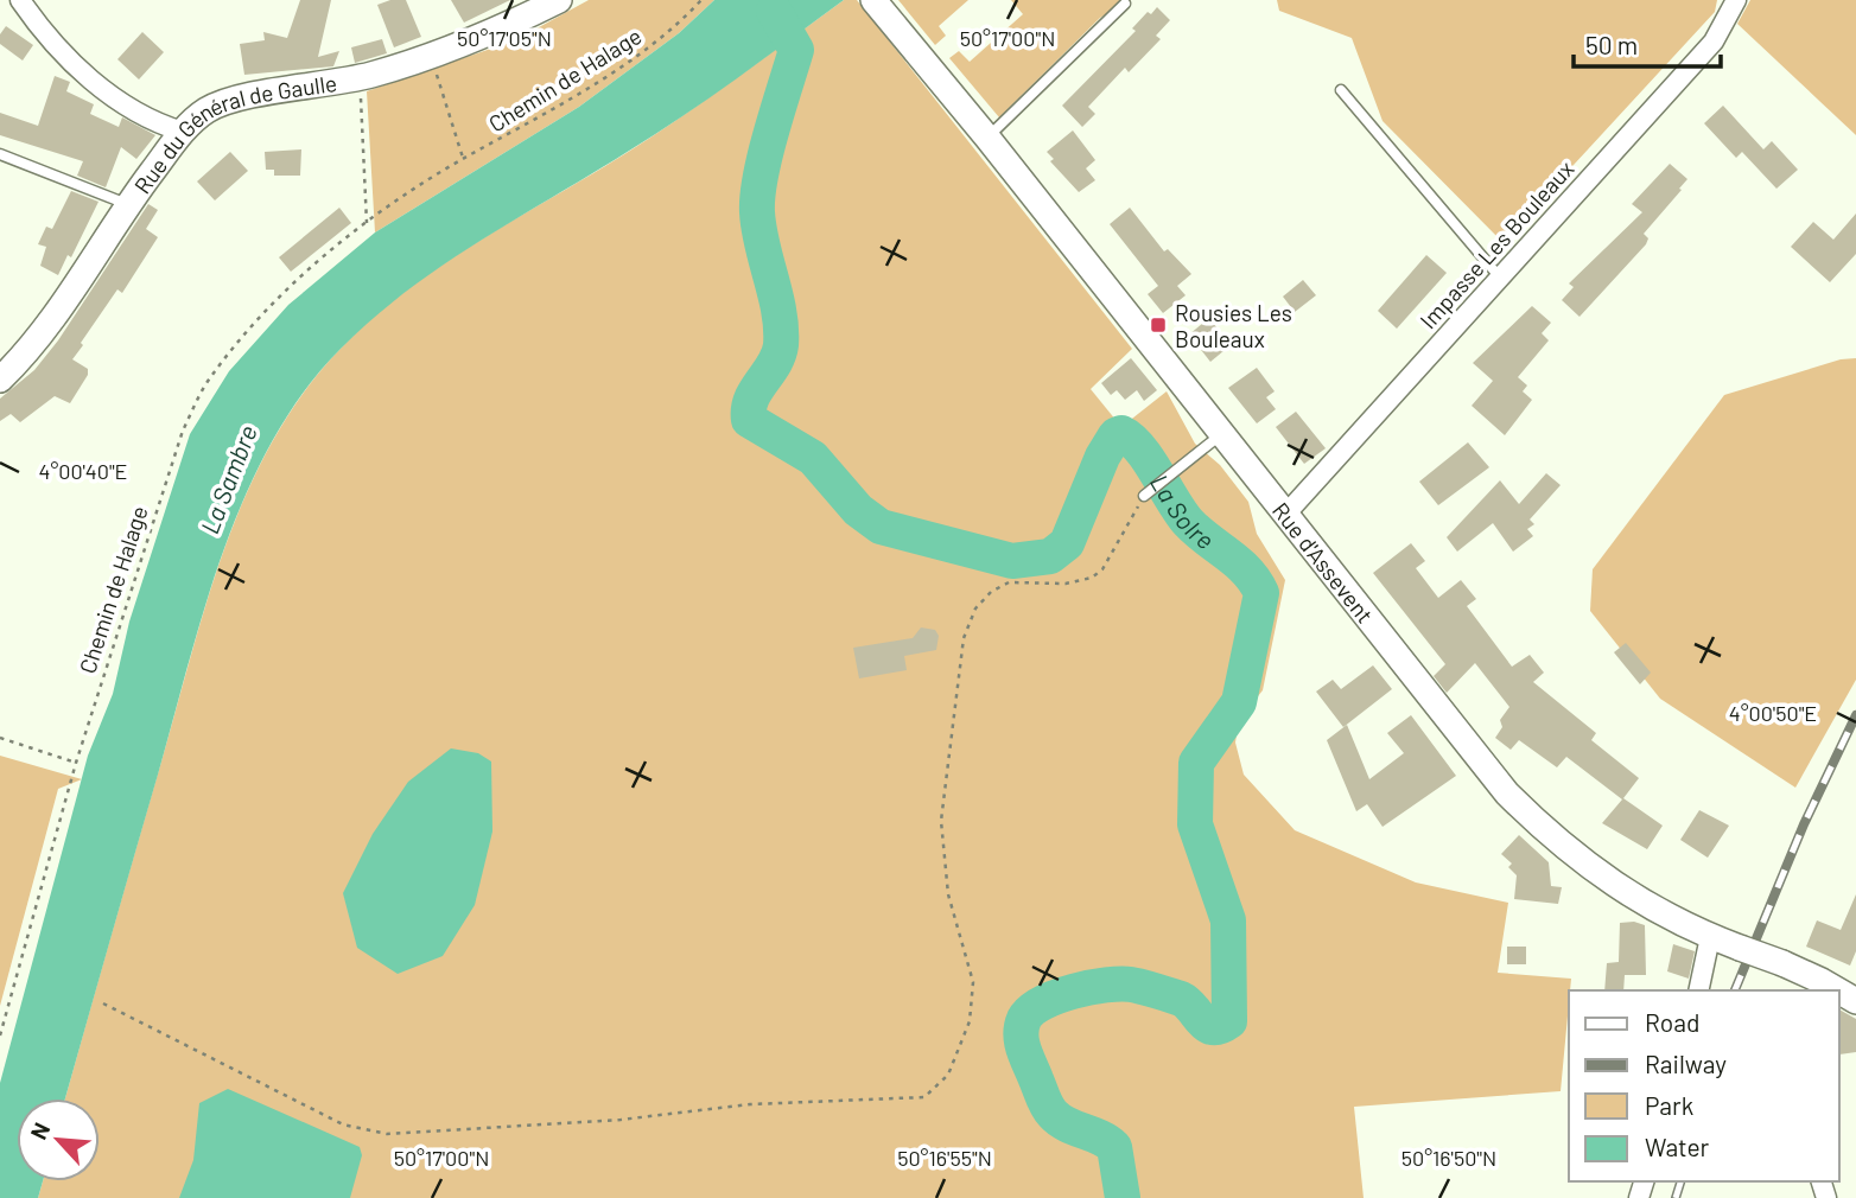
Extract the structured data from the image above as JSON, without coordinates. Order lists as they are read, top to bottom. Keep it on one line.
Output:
{"streets":{"street":["Rue du Général de Gaulle","Impasse Les Bouleaux","Rue d'Assevent"],"path":["Chemin de Halage"]},"crossings":[["Impasse Les Bouleaux","Rue d'Assevent"]],"water":["La Sambre","La Solre"],"places":{"transit":["Rousies Les Bouleaux"]},"legend":["Road","Railway","Park","Water"],"scale_bar":"50 m","north":"top left","coordinates":["50°17'05\"N","50°17'00\"N","4°00'40\"E","4°00'50\"E","50°16'55\"N","50°16'50\"N"]}
